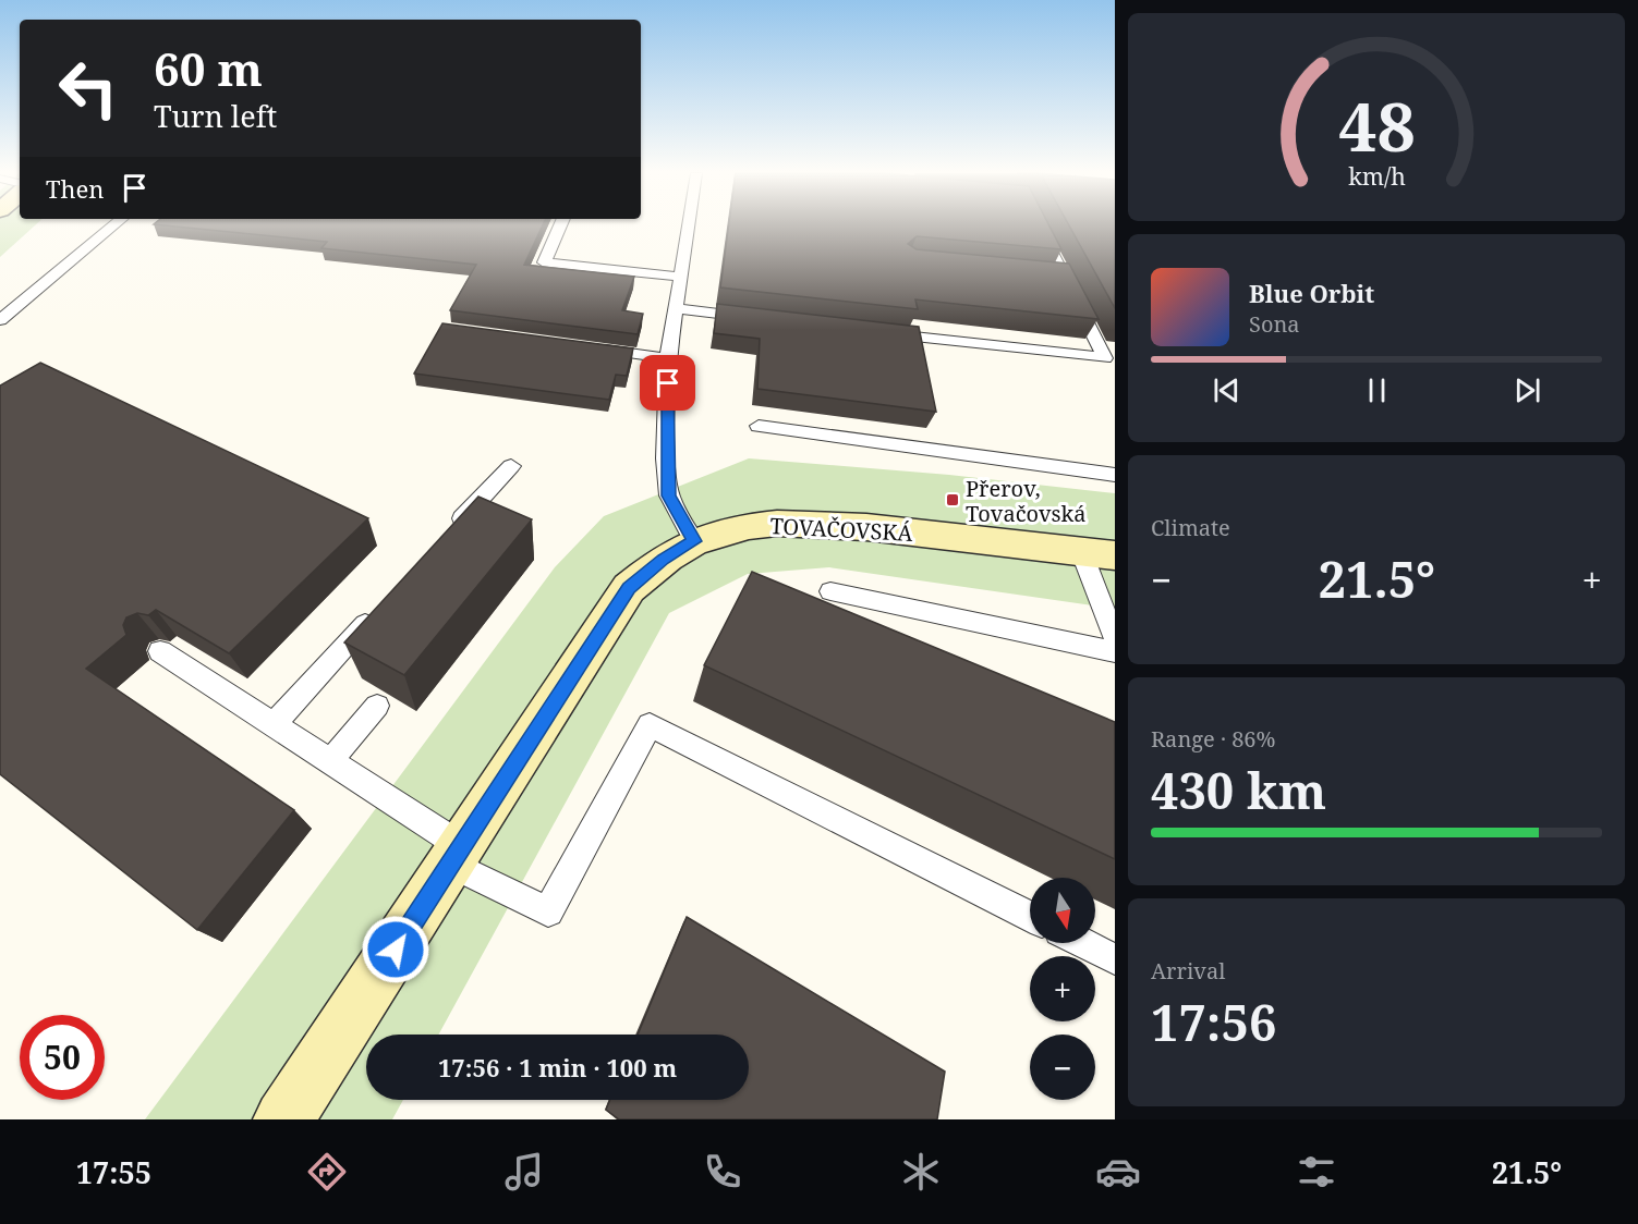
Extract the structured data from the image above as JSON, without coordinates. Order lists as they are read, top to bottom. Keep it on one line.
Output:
{"streets":{"main road":["TOVAČOVSKÁ"]},"places":{"transit":["Přerov, Tovačovská"]},"north":"bottom","page":{"turn":["60 m","Turn left"],"then":"Then","song":["Blue Orbit","Sona"],"tile":["Climate",["Range · 86%","430 km"],["Arrival","17:56"]],"heat":["−","21.5°","+"],"map_buttons":["+","−"],"limit":"50","trip":"17:56 · 1 min · 100 m","tabs":["17:55","21.5°"],"gauge":["48","km/h"]}}
